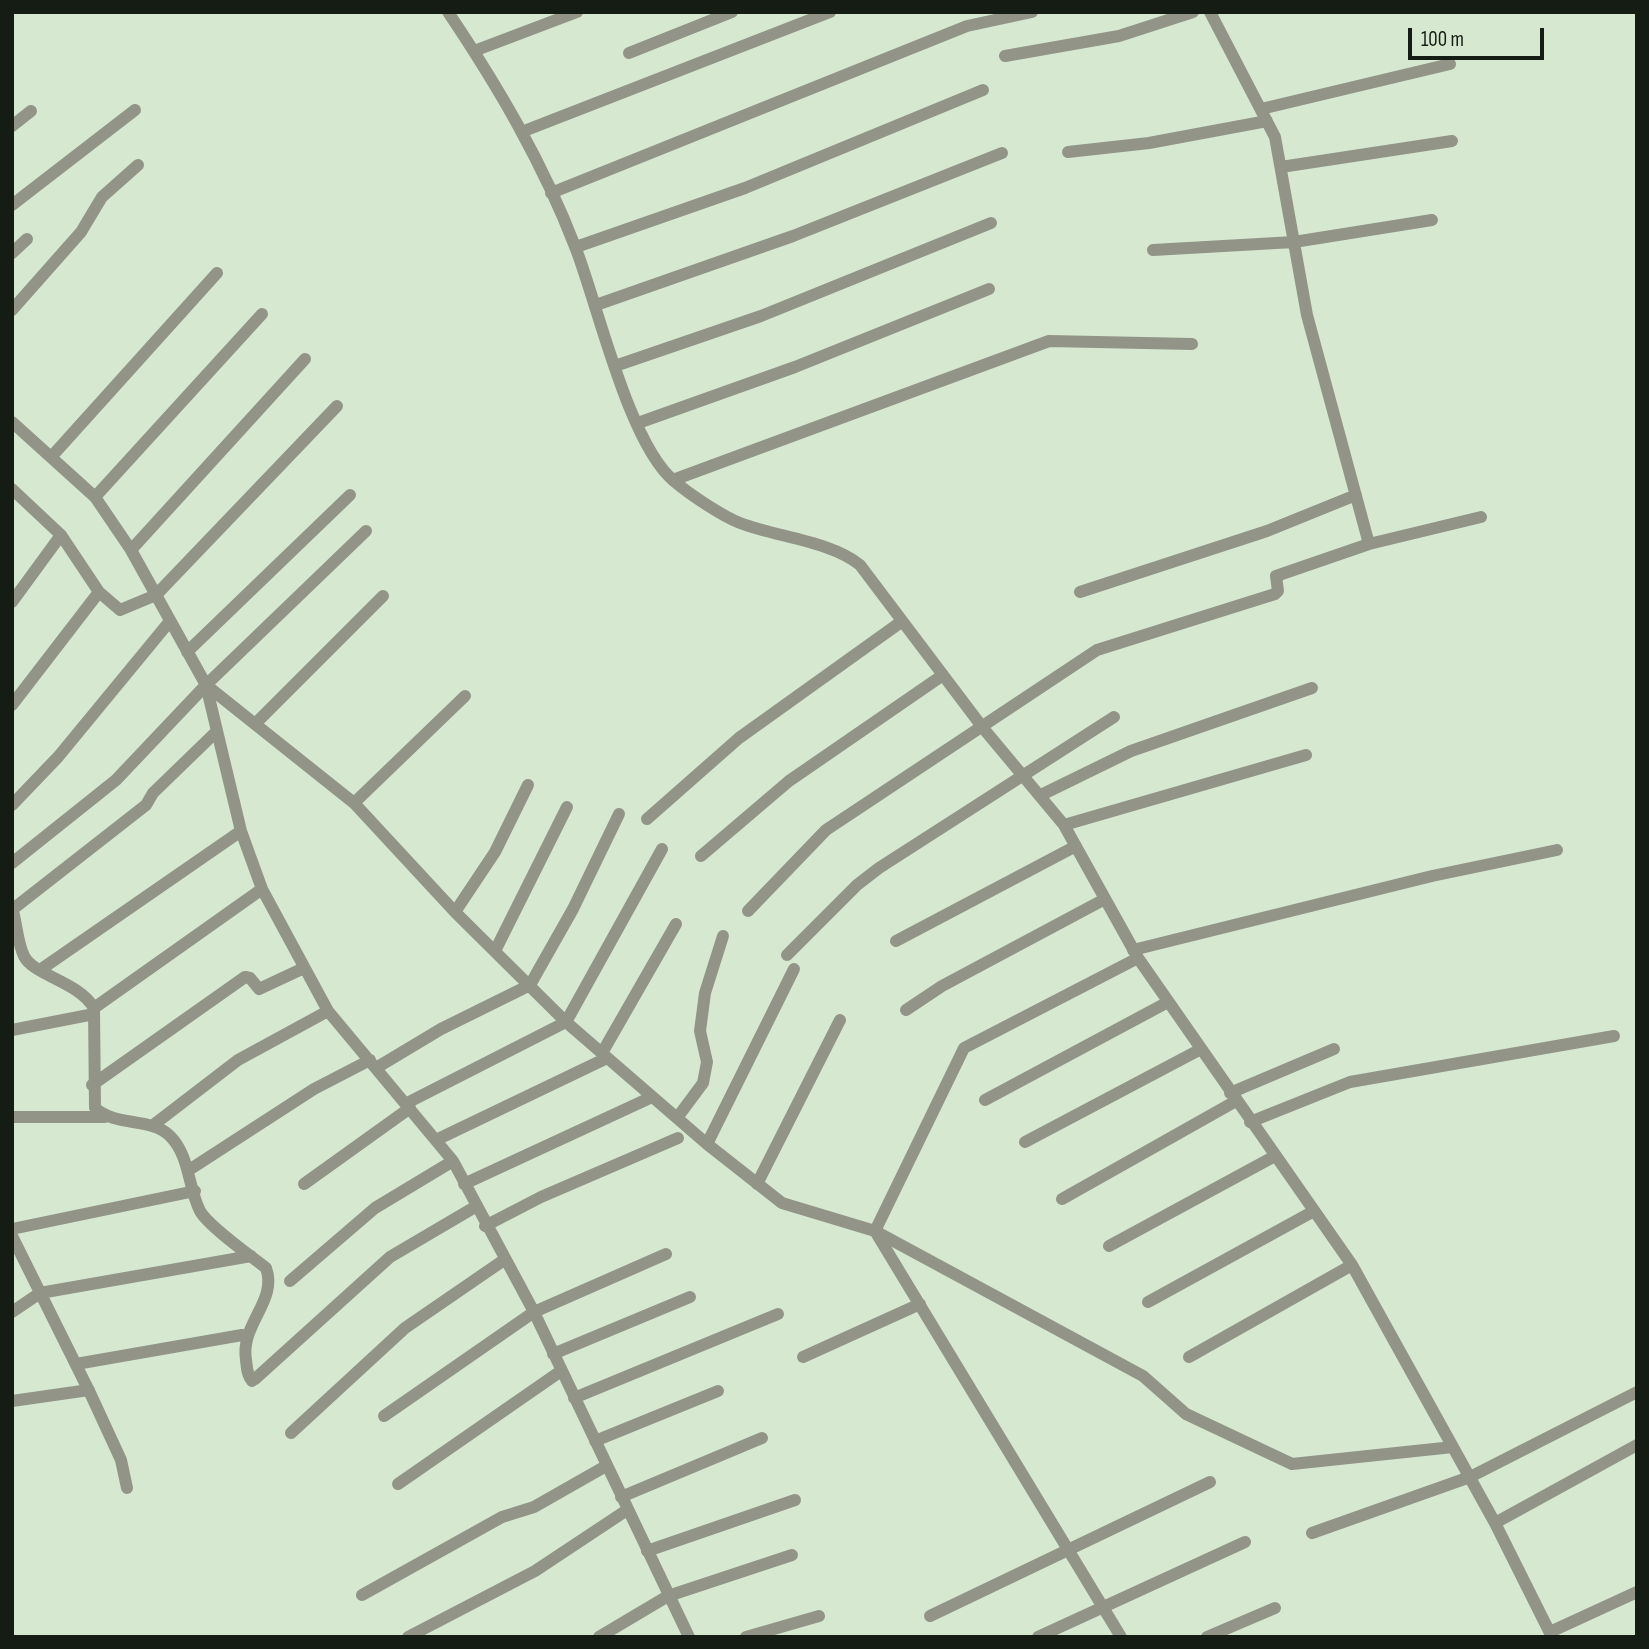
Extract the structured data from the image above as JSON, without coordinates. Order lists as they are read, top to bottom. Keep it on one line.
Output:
{"scale_bar":"100 m"}
